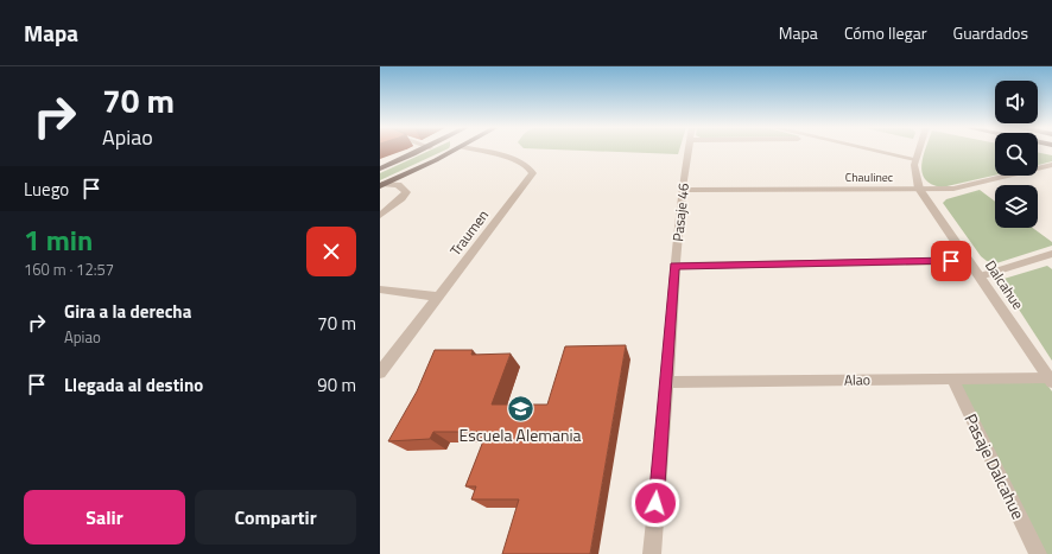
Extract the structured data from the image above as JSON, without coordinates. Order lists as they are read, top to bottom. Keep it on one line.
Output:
{"streets":{"street":["Chaulinec","Pasaje 46","Traumen","Dalcahue","Alao","Pasaje Dalcahue"]},"crossings":[["Chaulinec","Pasaje 46"],["Chaulinec","Dalcahue"],["Pasaje 46","Alao"],["Dalcahue","Alao"],["Alao","Pasaje Dalcahue"]],"places":{"school or university":["Escuela Alemania"]},"page":{"header":"Mapa","nav":["Mapa","Cómo llegar","Guardados"],"turn":["70 m","Apiao"],"then":"Luego","heading":["1 min","160 m · 12:57"],"list":[{"name":"Gira a la derecha","note":"Apiao","value":"70 m"},{"name":"Llegada al destino","value":"90 m"}],"buttons":["Salir","Compartir"]}}
